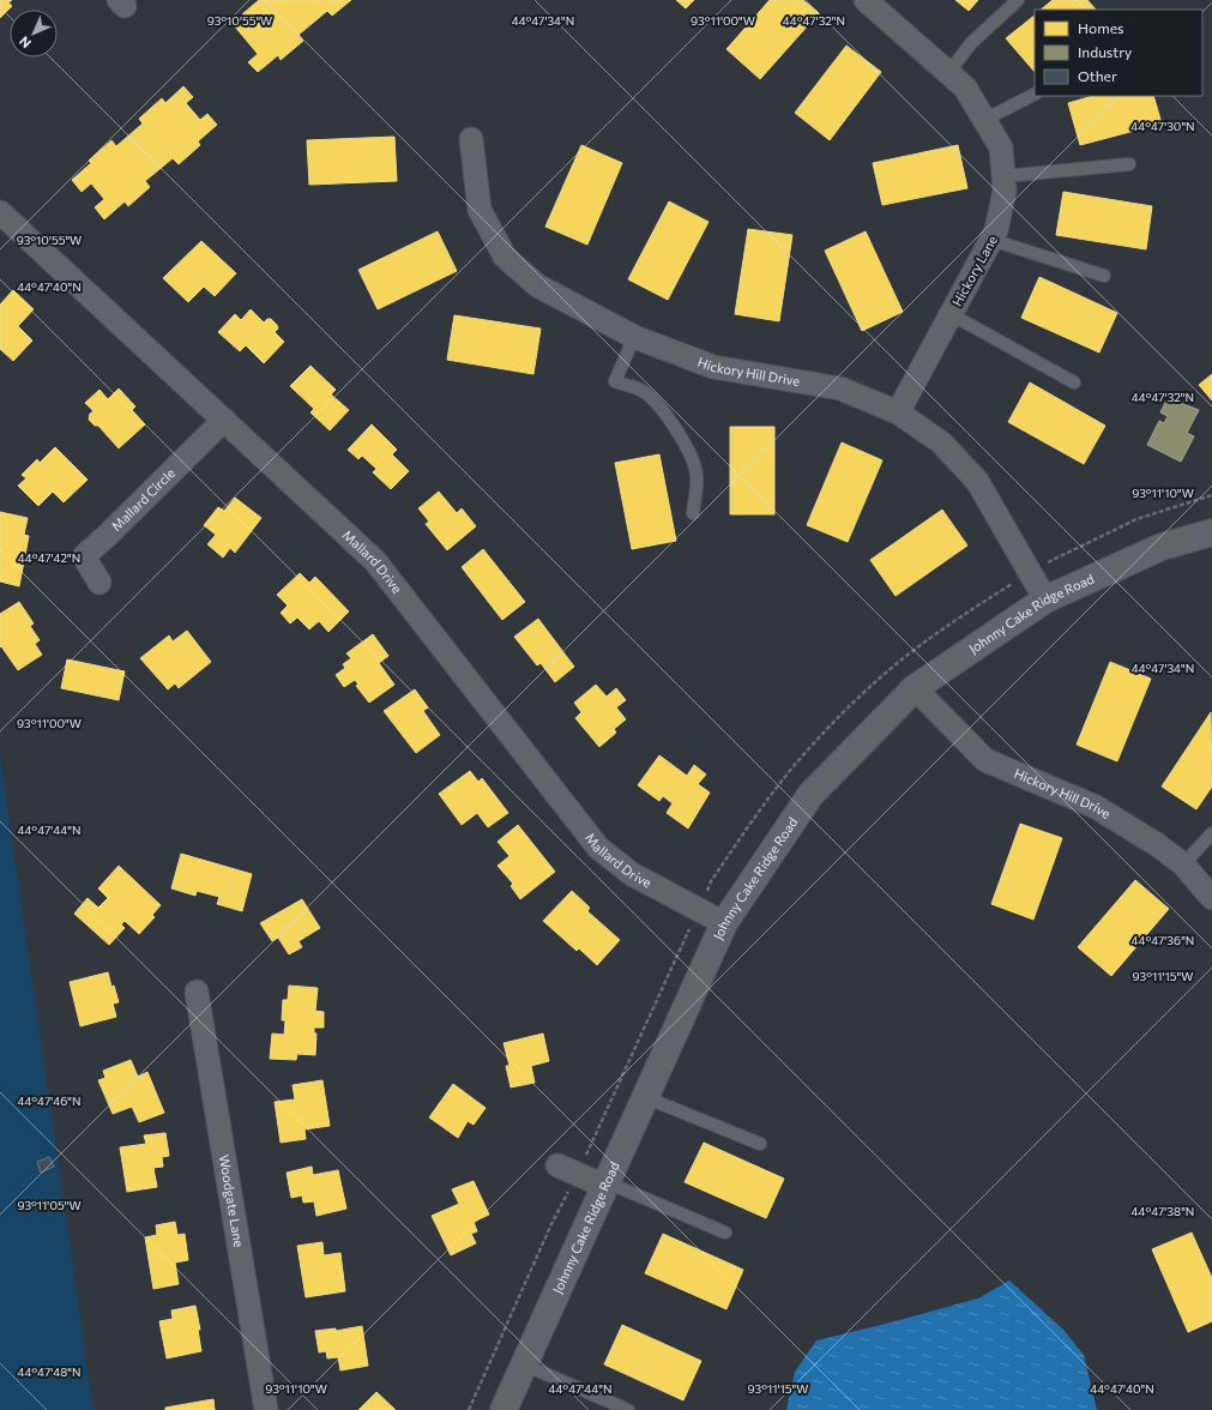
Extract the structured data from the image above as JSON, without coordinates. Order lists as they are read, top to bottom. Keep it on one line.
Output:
{"streets":{"street":["Hickory Lane","Hickory Hill Drive","Mallard Circle","Mallard Drive","Johnny Cake Ridge Road","Woodgate Lane"]},"crossings":[["Hickory Lane","Hickory Hill Drive"],["Hickory Hill Drive","Johnny Cake Ridge Road"],["Mallard Circle","Mallard Drive"],["Mallard Drive","Johnny Cake Ridge Road"]],"legend":["Homes","Industry","Other"],"north":"bottom left","coordinates":["93°10'55\"W","44°47'34\"N","93°11'00\"W","44°47'32\"N","44°47'30\"N","44°47'40\"N","93°11'10\"W","44°47'42\"N","44°47'44\"N","44°47'36\"N","93°11'15\"W","44°47'46\"N","93°11'05\"W","44°47'38\"N","44°47'48\"N"]}
